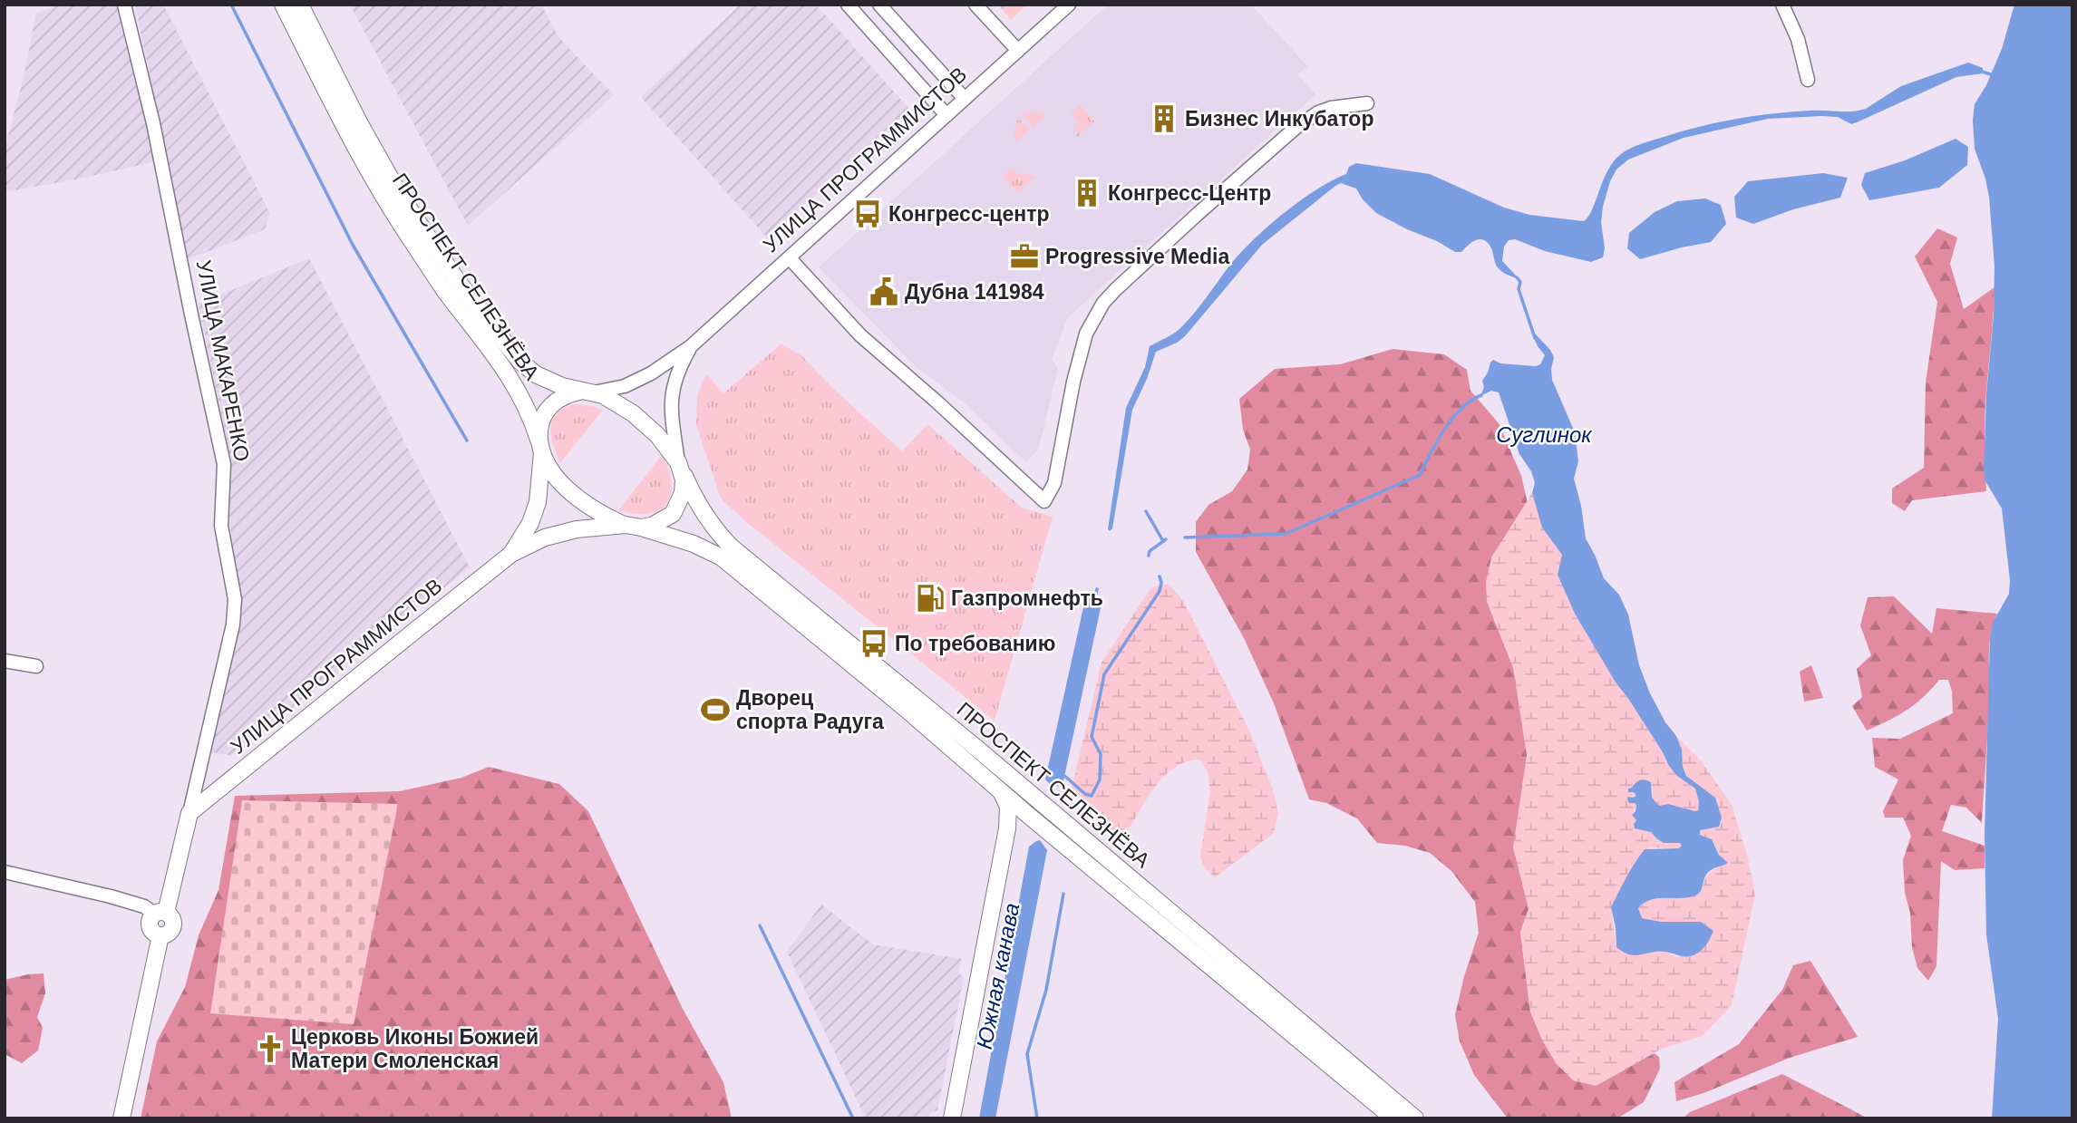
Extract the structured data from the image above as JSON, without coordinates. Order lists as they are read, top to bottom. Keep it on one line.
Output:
{"streets":{"main road":["УЛИЦА ПРОГРАММИСТОВ","ПРОСПЕКТ СЕЛЕЗНЁВА","УЛИЦА МАКАРЕНКО"]},"crossings":[["УЛИЦА ПРОГРАММИСТОВ","ПРОСПЕКТ СЕЛЕЗНЁВА"],["УЛИЦА ПРОГРАММИСТОВ","УЛИЦА МАКАРЕНКО"]],"water":["Суглинок","Южная канава"],"places":{"building":["Бизнес Инкубатор","Конгресс-Центр"],"bus stop":["Конгресс-центр","По требованию"],"office":["Progressive Media"],"public building":["Дубна 141984"],"fuel station":["Газпромнефть"],"sports":["Дворец спорта Радуга"],"church":["Церковь Иконы Божией Матери Смоленская"]}}
